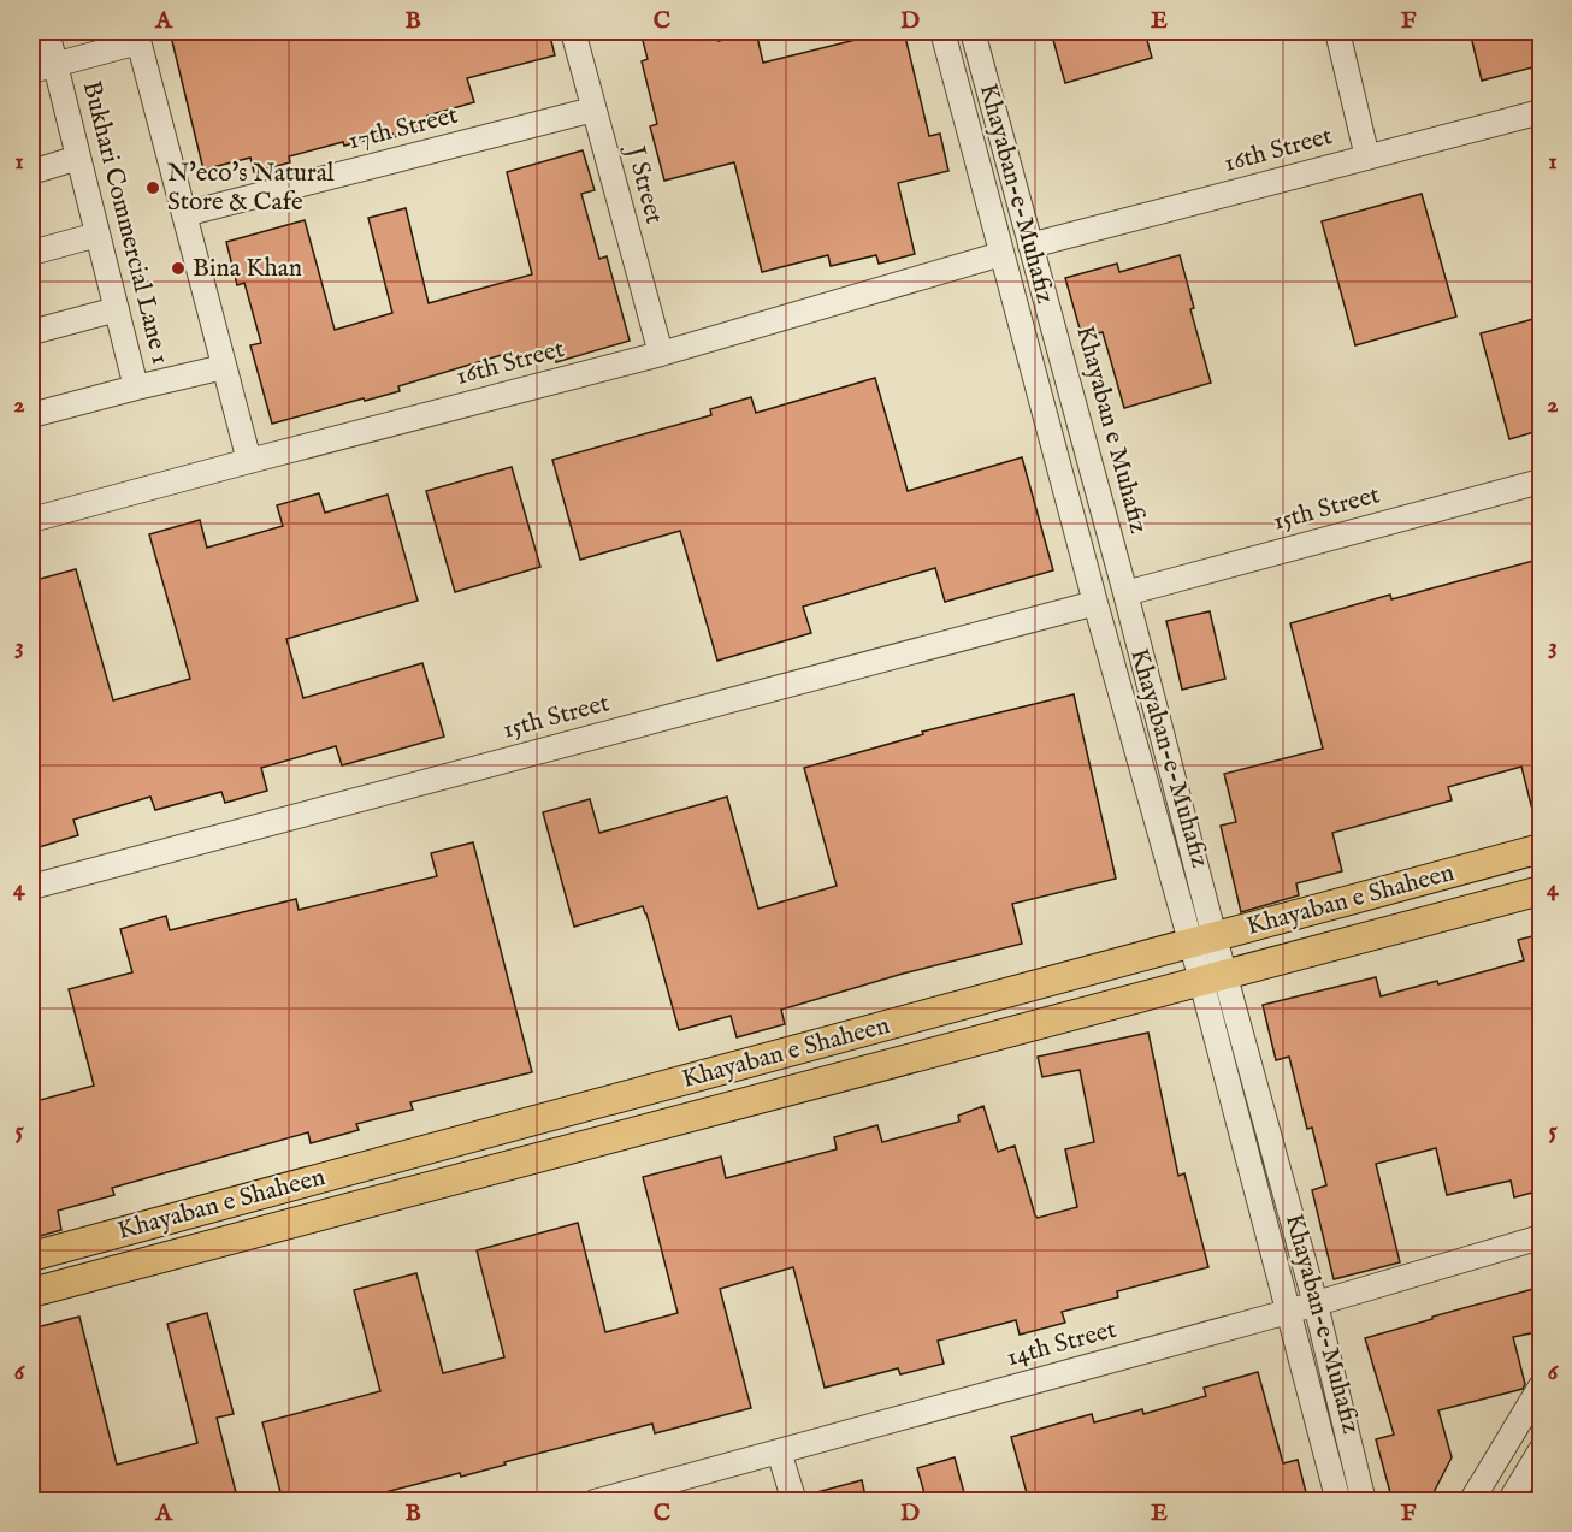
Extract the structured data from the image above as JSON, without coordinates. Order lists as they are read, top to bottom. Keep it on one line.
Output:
{"streets":{"main road":["Khayaban e Shaheen"],"street":["17th Street","16th Street","J Street","Khayaban-e-Muhafiz","Bukhari Commercial Lane 1","Khayaban e Muhafiz","15th Street","14th Street"]},"crossings":[["17th Street","J Street"],["16th Street","J Street"],["16th Street","Khayaban-e-Muhafiz"],["16th Street","Khayaban e Muhafiz"],["Khayaban-e-Muhafiz","Khayaban e Muhafiz"],["Khayaban-e-Muhafiz","15th Street"],["Khayaban-e-Muhafiz","Khayaban e Shaheen"],["Khayaban-e-Muhafiz","14th Street"],["Khayaban e Muhafiz","15th Street"]],"places":["N'eco's Natural Store & Cafe","Bina Khan"],"grid":{"columns":["A","B","C","D","E","F"],"rows":["1","2","3","4","5","6"]}}
